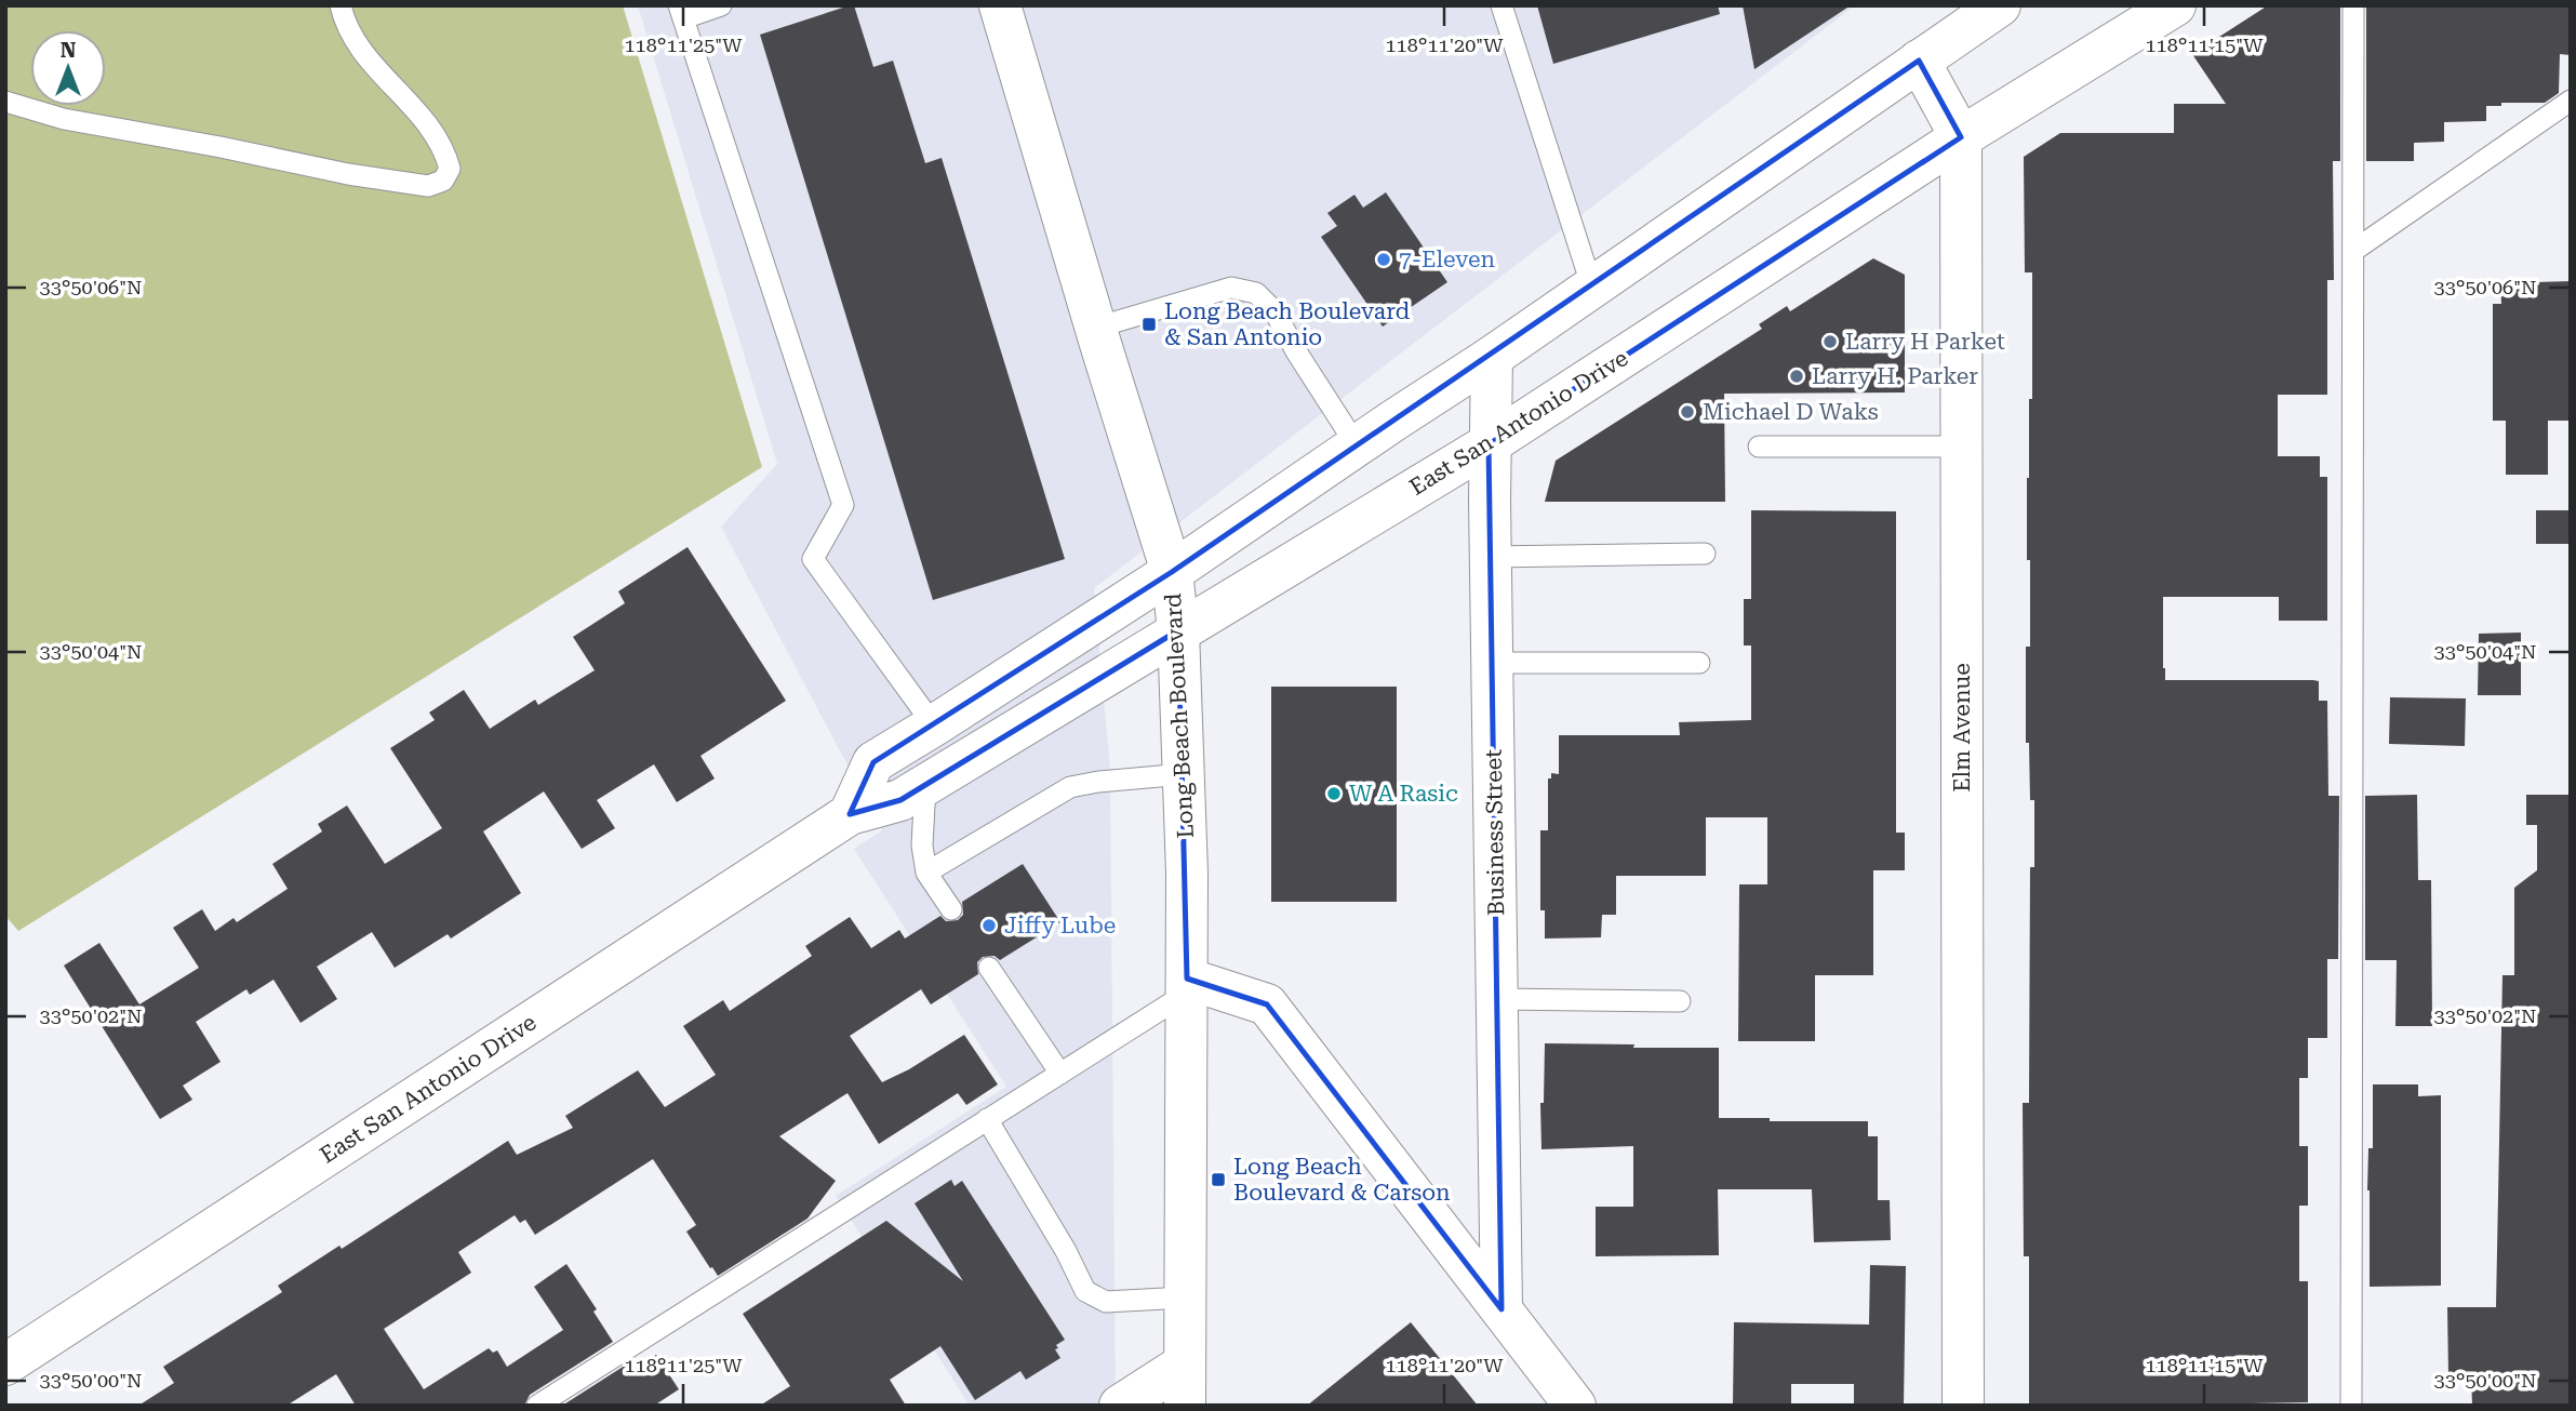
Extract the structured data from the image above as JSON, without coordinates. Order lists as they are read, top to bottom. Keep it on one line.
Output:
{"streets":{"main road":["East San Antonio Drive","Long Beach Boulevard","Elm Avenue","Business Street"]},"crossings":[["East San Antonio Drive","Long Beach Boulevard"],["East San Antonio Drive","Elm Avenue"],["East San Antonio Drive","Business Street"]],"places":{"other":["7-Eleven","Larry H Parket","Larry H. Parker","Michael D Waks","W A Rasic","Jiffy Lube"],"transit":["Long Beach Boulevard & San Antonio","Long Beach Boulevard & Carson"]},"north":"top","coordinates":["118°11'25\"W","118°11'20\"W","118°11'15\"W","33°50'06\"N","33°50'04\"N","33°50'02\"N","33°50'00\"N"]}
